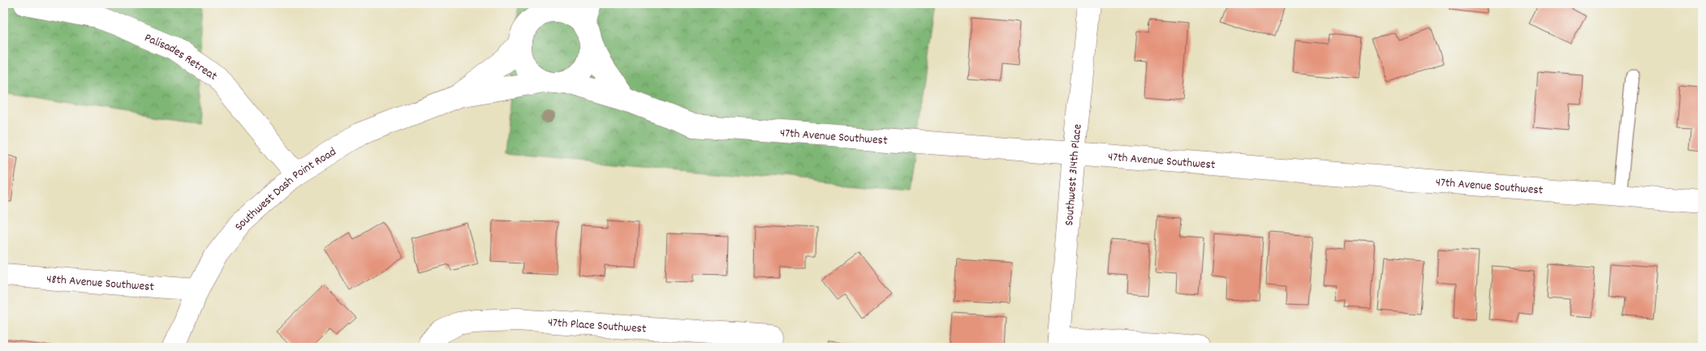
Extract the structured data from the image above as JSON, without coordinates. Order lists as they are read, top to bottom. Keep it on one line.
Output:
{"streets":{"main road":["Palisades Retreat","47th Avenue Southwest","Southwest 314th Place","Southwest Dash Point Road","48th Avenue Southwest","47th Place Southwest"]},"crossings":[["Palisades Retreat","Southwest Dash Point Road"],["47th Avenue Southwest","Southwest 314th Place"],["47th Avenue Southwest","Southwest Dash Point Road"],["Southwest Dash Point Road","48th Avenue Southwest"]]}
